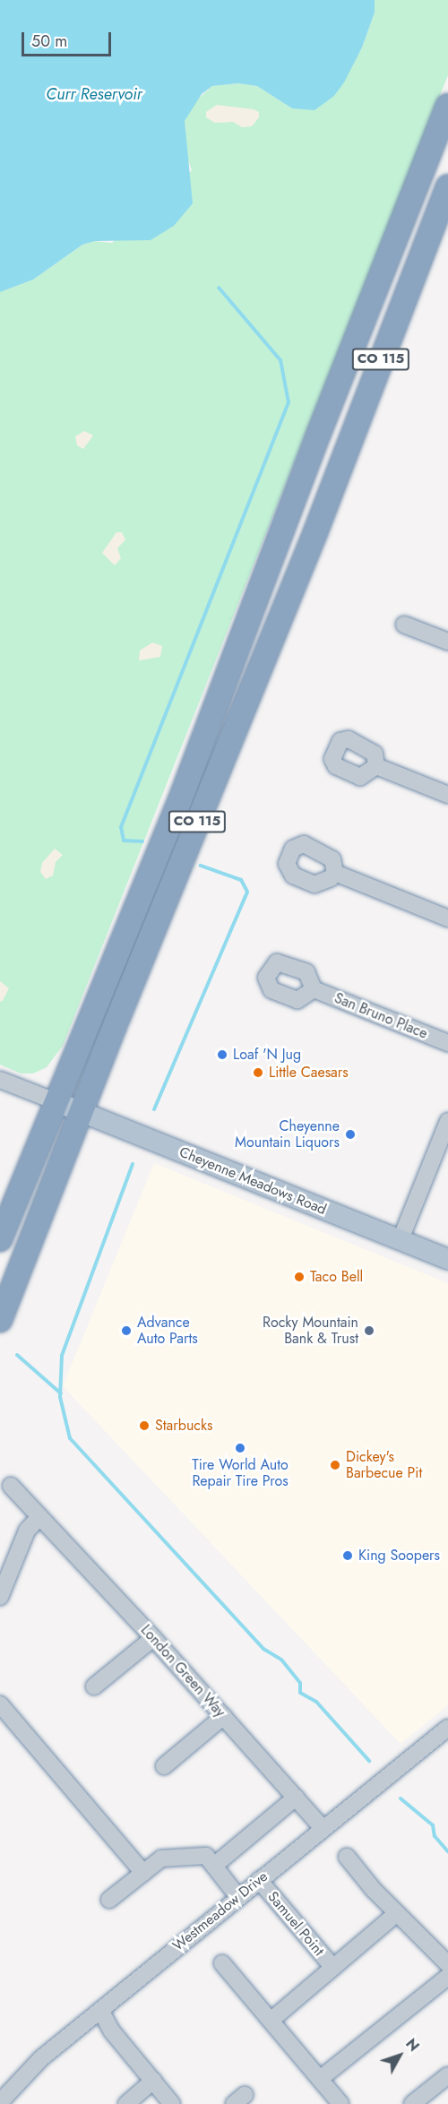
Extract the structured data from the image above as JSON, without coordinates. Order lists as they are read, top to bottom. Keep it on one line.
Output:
{"streets":{"highway":["CO 115"],"main road":["Cheyenne Meadows Road"],"street":["San Bruno Place","London Green Way","Westmeadow Drive","Samuel Point"]},"crossings":[["CO 115","Cheyenne Meadows Road"],["London Green Way","Westmeadow Drive"],["Westmeadow Drive","Samuel Point"]],"water":["Curr Reservoir"],"places":["Loaf 'N Jug","Little Caesars","Cheyenne Mountain Liquors","Taco Bell","Advance Auto Parts","Rocky Mountain Bank & Trust","Starbucks","Tire World Auto Repair Tire Pros","Dickey's Barbecue Pit","King Soopers"],"scale_bar":"50 m","north":"top right"}
